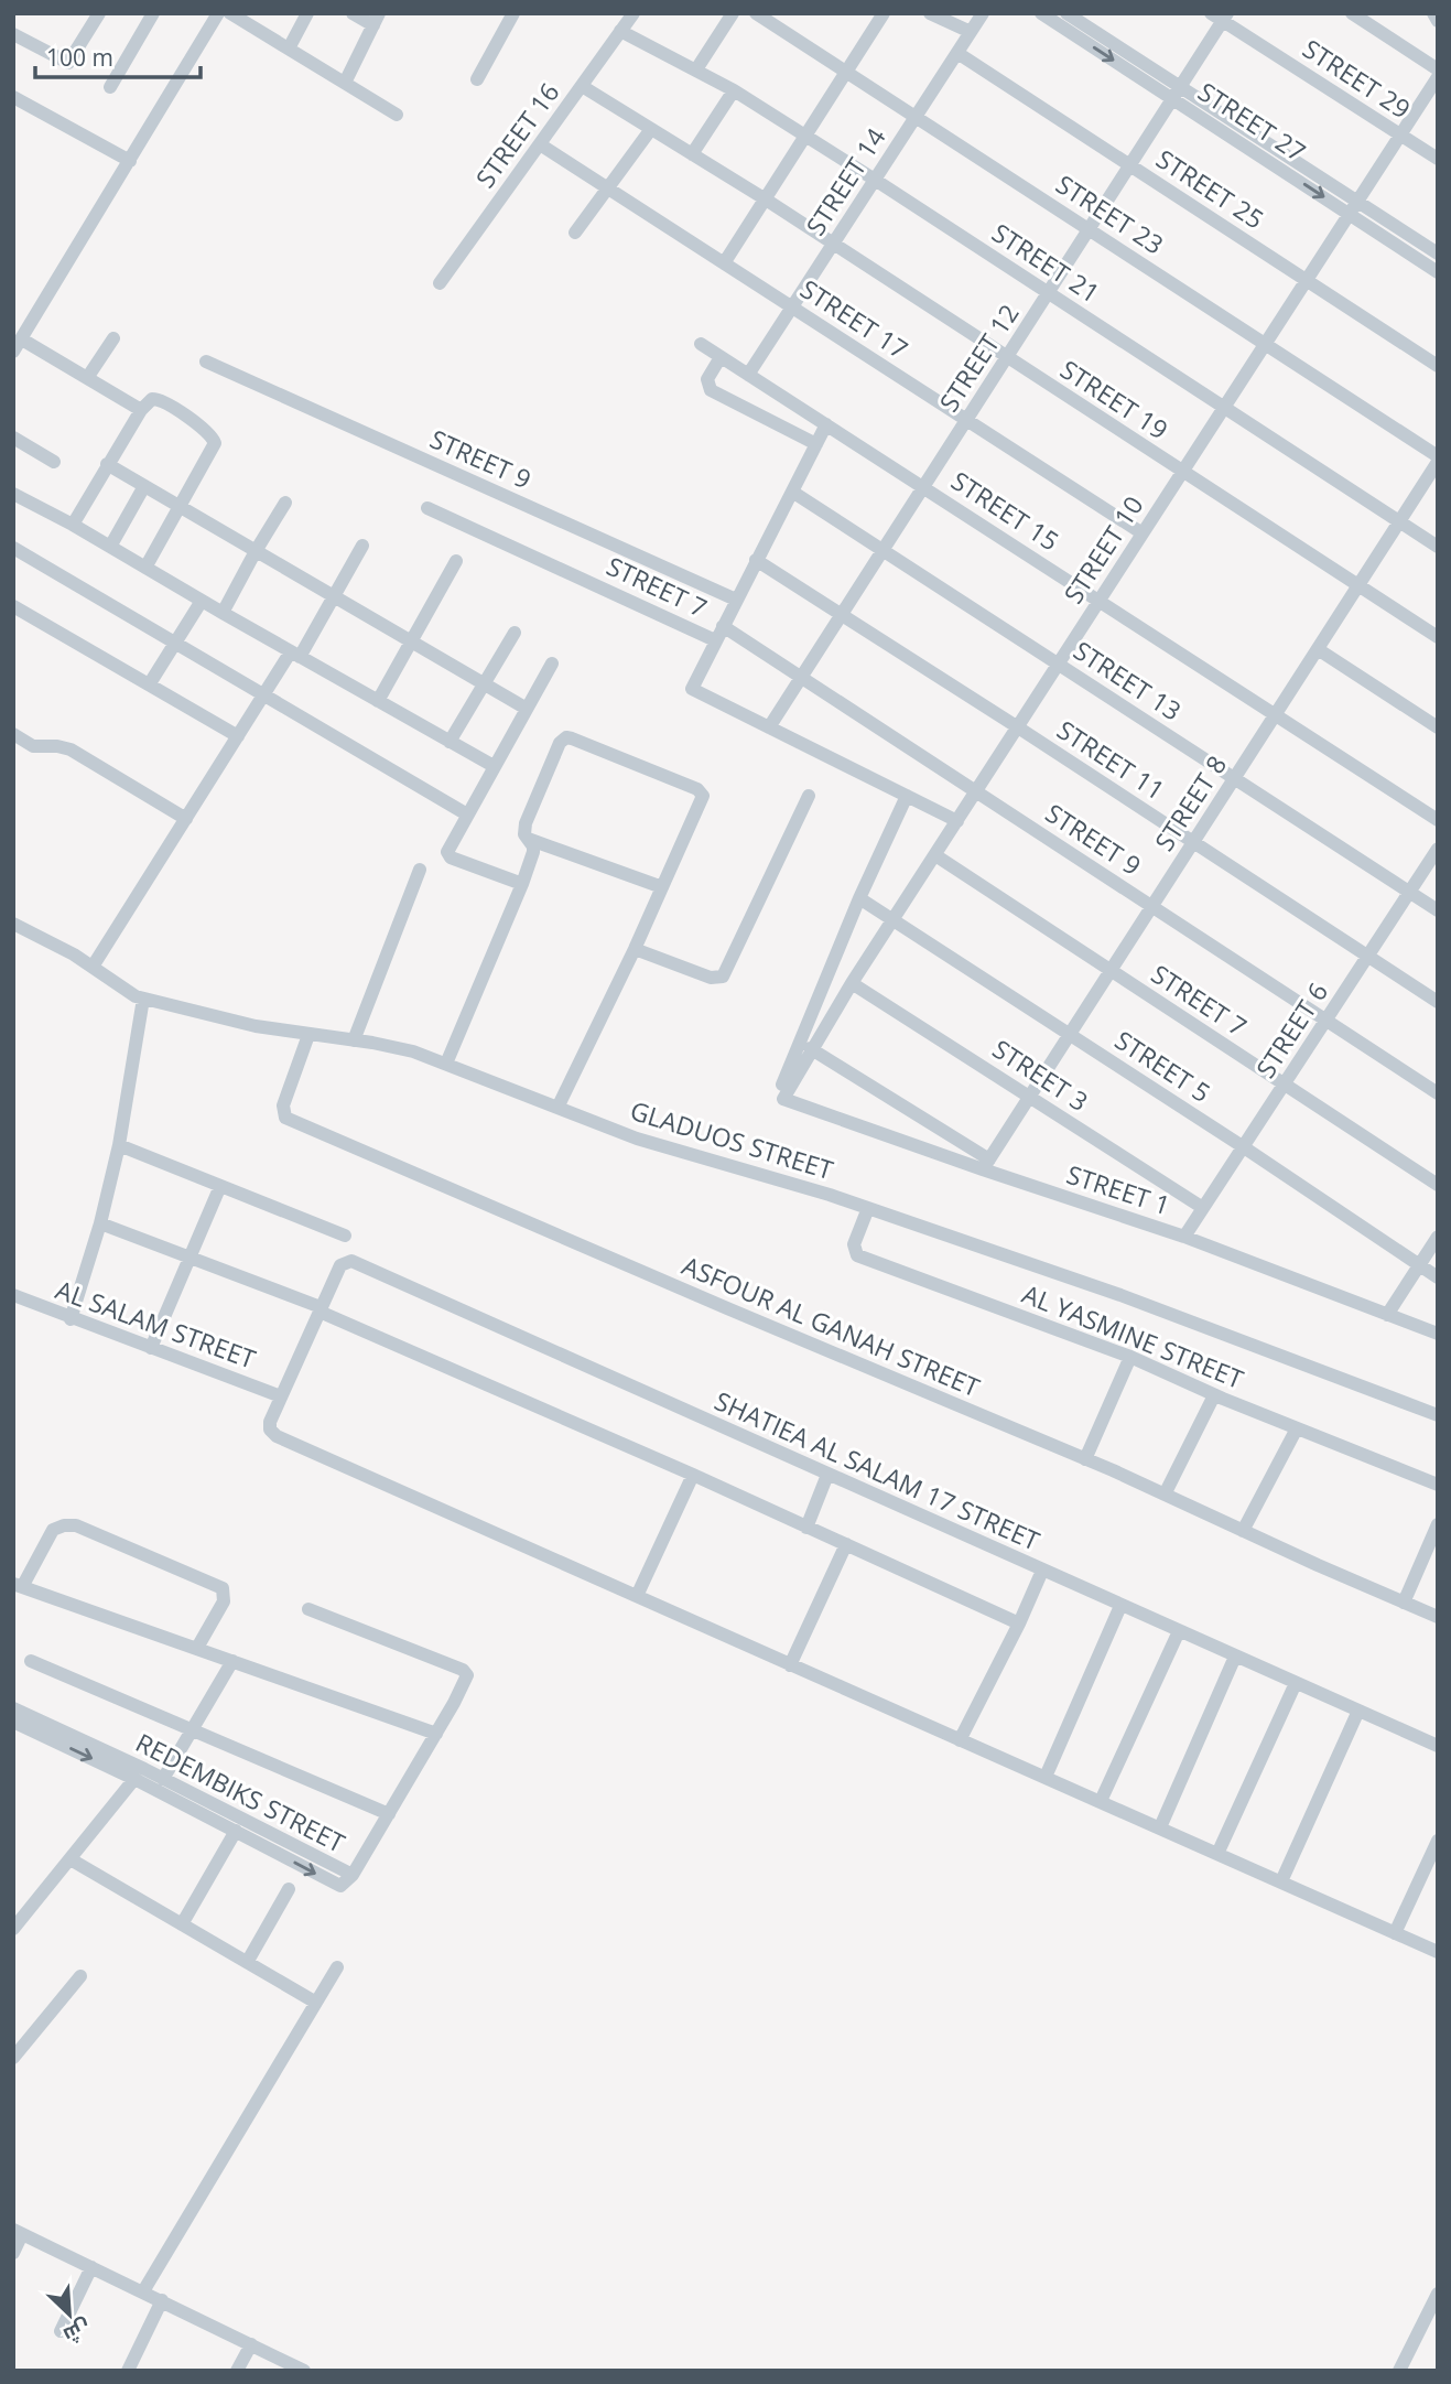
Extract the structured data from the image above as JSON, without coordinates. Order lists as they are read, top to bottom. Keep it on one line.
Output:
{"streets":{"street":["STREET 29","STREET 27","STREET 16","STREET 14","STREET 25","STREET 23","STREET 21","STREET 17","STREET 12","STREET 19","STREET 9","STREET 15","STREET 10","STREET 7","STREET 13","STREET 11","STREET 8","STREET 6","STREET 5","STREET 3","GLADUOS STREET","STREET 1","AL SALAM STREET","ASFOUR AL GANAH STREET","AL YASMINE STREET","SHATIEA AL SALAM 17 STREET","REDEMBIKS STREET"]},"crossings":[["STREET 29","STREET 12"],["STREET 29","STREET 10"],["STREET 27","STREET 12"],["STREET 27","STREET 10"],["STREET 16","STREET 21"],["STREET 16","STREET 17"],["STREET 16","STREET 19"],["STREET 14","STREET 25"],["STREET 14","STREET 23"],["STREET 14","STREET 21"],["STREET 14","STREET 17"],["STREET 14","STREET 19"],["STREET 14","STREET 15"],["STREET 25","STREET 12"],["STREET 25","STREET 10"],["STREET 23","STREET 12"],["STREET 23","STREET 10"],["STREET 21","STREET 12"],["STREET 21","STREET 10"],["STREET 21","STREET 8"],["STREET 17","STREET 12"],["STREET 17","STREET 10"],["STREET 12","STREET 19"],["STREET 12","STREET 9"],["STREET 12","STREET 15"],["STREET 12","STREET 7"],["STREET 12","STREET 13"],["STREET 12","STREET 11"],["STREET 19","STREET 10"],["STREET 19","STREET 8"],["STREET 9","STREET 10"],["STREET 9","STREET 8"],["STREET 9","STREET 6"],["STREET 15","STREET 10"],["STREET 15","STREET 8"],["STREET 10","STREET 7"],["STREET 10","STREET 13"],["STREET 10","STREET 11"],["STREET 10","STREET 5"],["STREET 10","STREET 3"],["STREET 10","STREET 1"],["STREET 7","STREET 8"],["STREET 7","STREET 6"],["STREET 13","STREET 8"],["STREET 13","STREET 6"],["STREET 11","STREET 8"],["STREET 11","STREET 6"],["STREET 8","STREET 5"],["STREET 8","STREET 3"],["STREET 8","STREET 1"],["STREET 6","STREET 5"],["STREET 6","STREET 3"],["STREET 6","STREET 1"],["GLADUOS STREET","ASFOUR AL GANAH STREET"],["GLADUOS STREET","AL YASMINE STREET"],["AL SALAM STREET","SHATIEA AL SALAM 17 STREET"]],"scale_bar":"100 m","north":"bottom right"}
